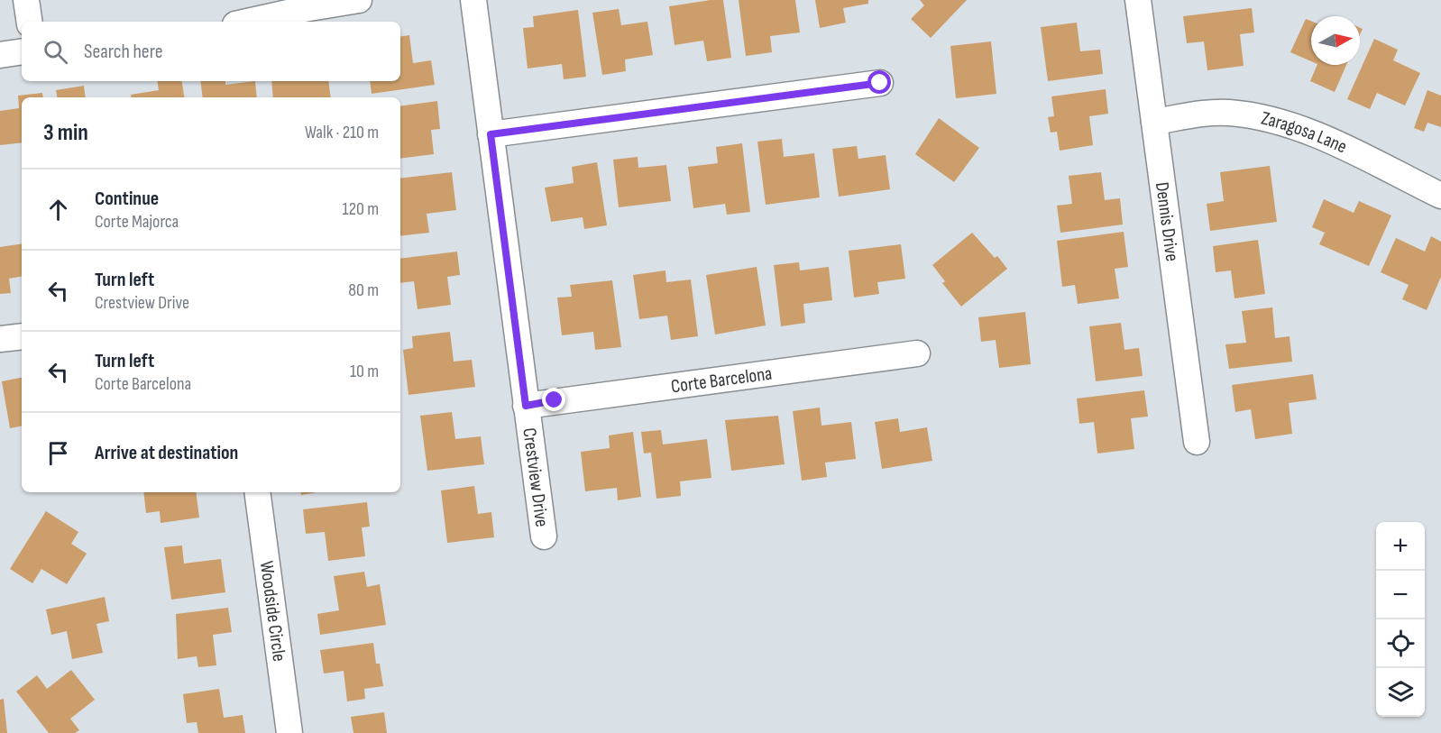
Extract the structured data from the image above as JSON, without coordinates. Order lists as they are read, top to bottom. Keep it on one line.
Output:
{"streets":{"street":["Zaragosa Lane","Dennis Drive","Corte Barcelona","Crestview Drive","Woodside Circle"]},"crossings":[["Zaragosa Lane","Dennis Drive"],["Corte Barcelona","Crestview Drive"]],"north":"right","page":{"search":"Search here","heading":["3 min","Walk · 210 m"],"list":[["Continue","Corte Majorca","120 m"],["Turn left","Crestview Drive","80 m"],["Turn left","Corte Barcelona","10 m"],"Arrive at destination"],"map_buttons":["+","−"]}}
